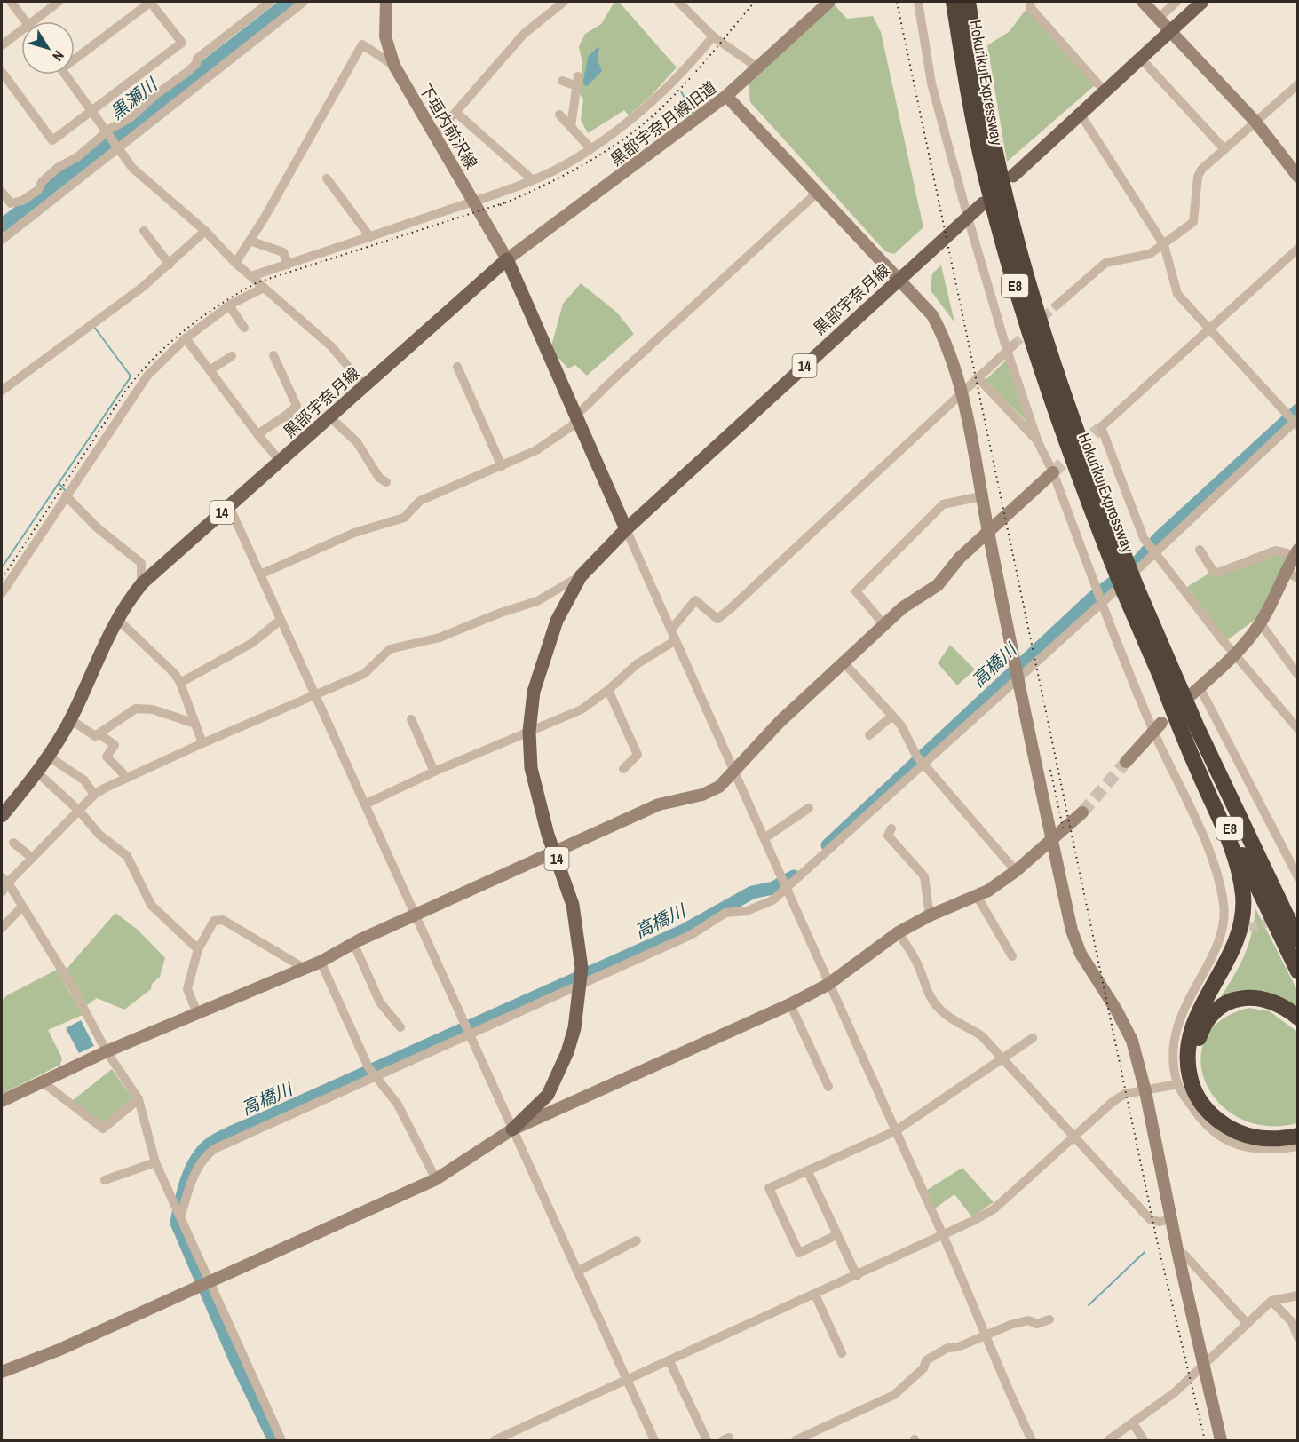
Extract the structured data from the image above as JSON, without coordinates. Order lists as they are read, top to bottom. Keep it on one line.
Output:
{"streets":{"highway":["Hokuriku Expressway","E8"],"main road":["黒部宇奈月線","14"],"street":["黒部宇奈月線旧道","下垣内前沢線"]},"crossings":[["黒部宇奈月線旧道","下垣内前沢線"],["黒部宇奈月線旧道","黒部宇奈月線"],["下垣内前沢線","黒部宇奈月線"]],"water":["黒瀬川","高橋川"],"north":"bottom right"}
